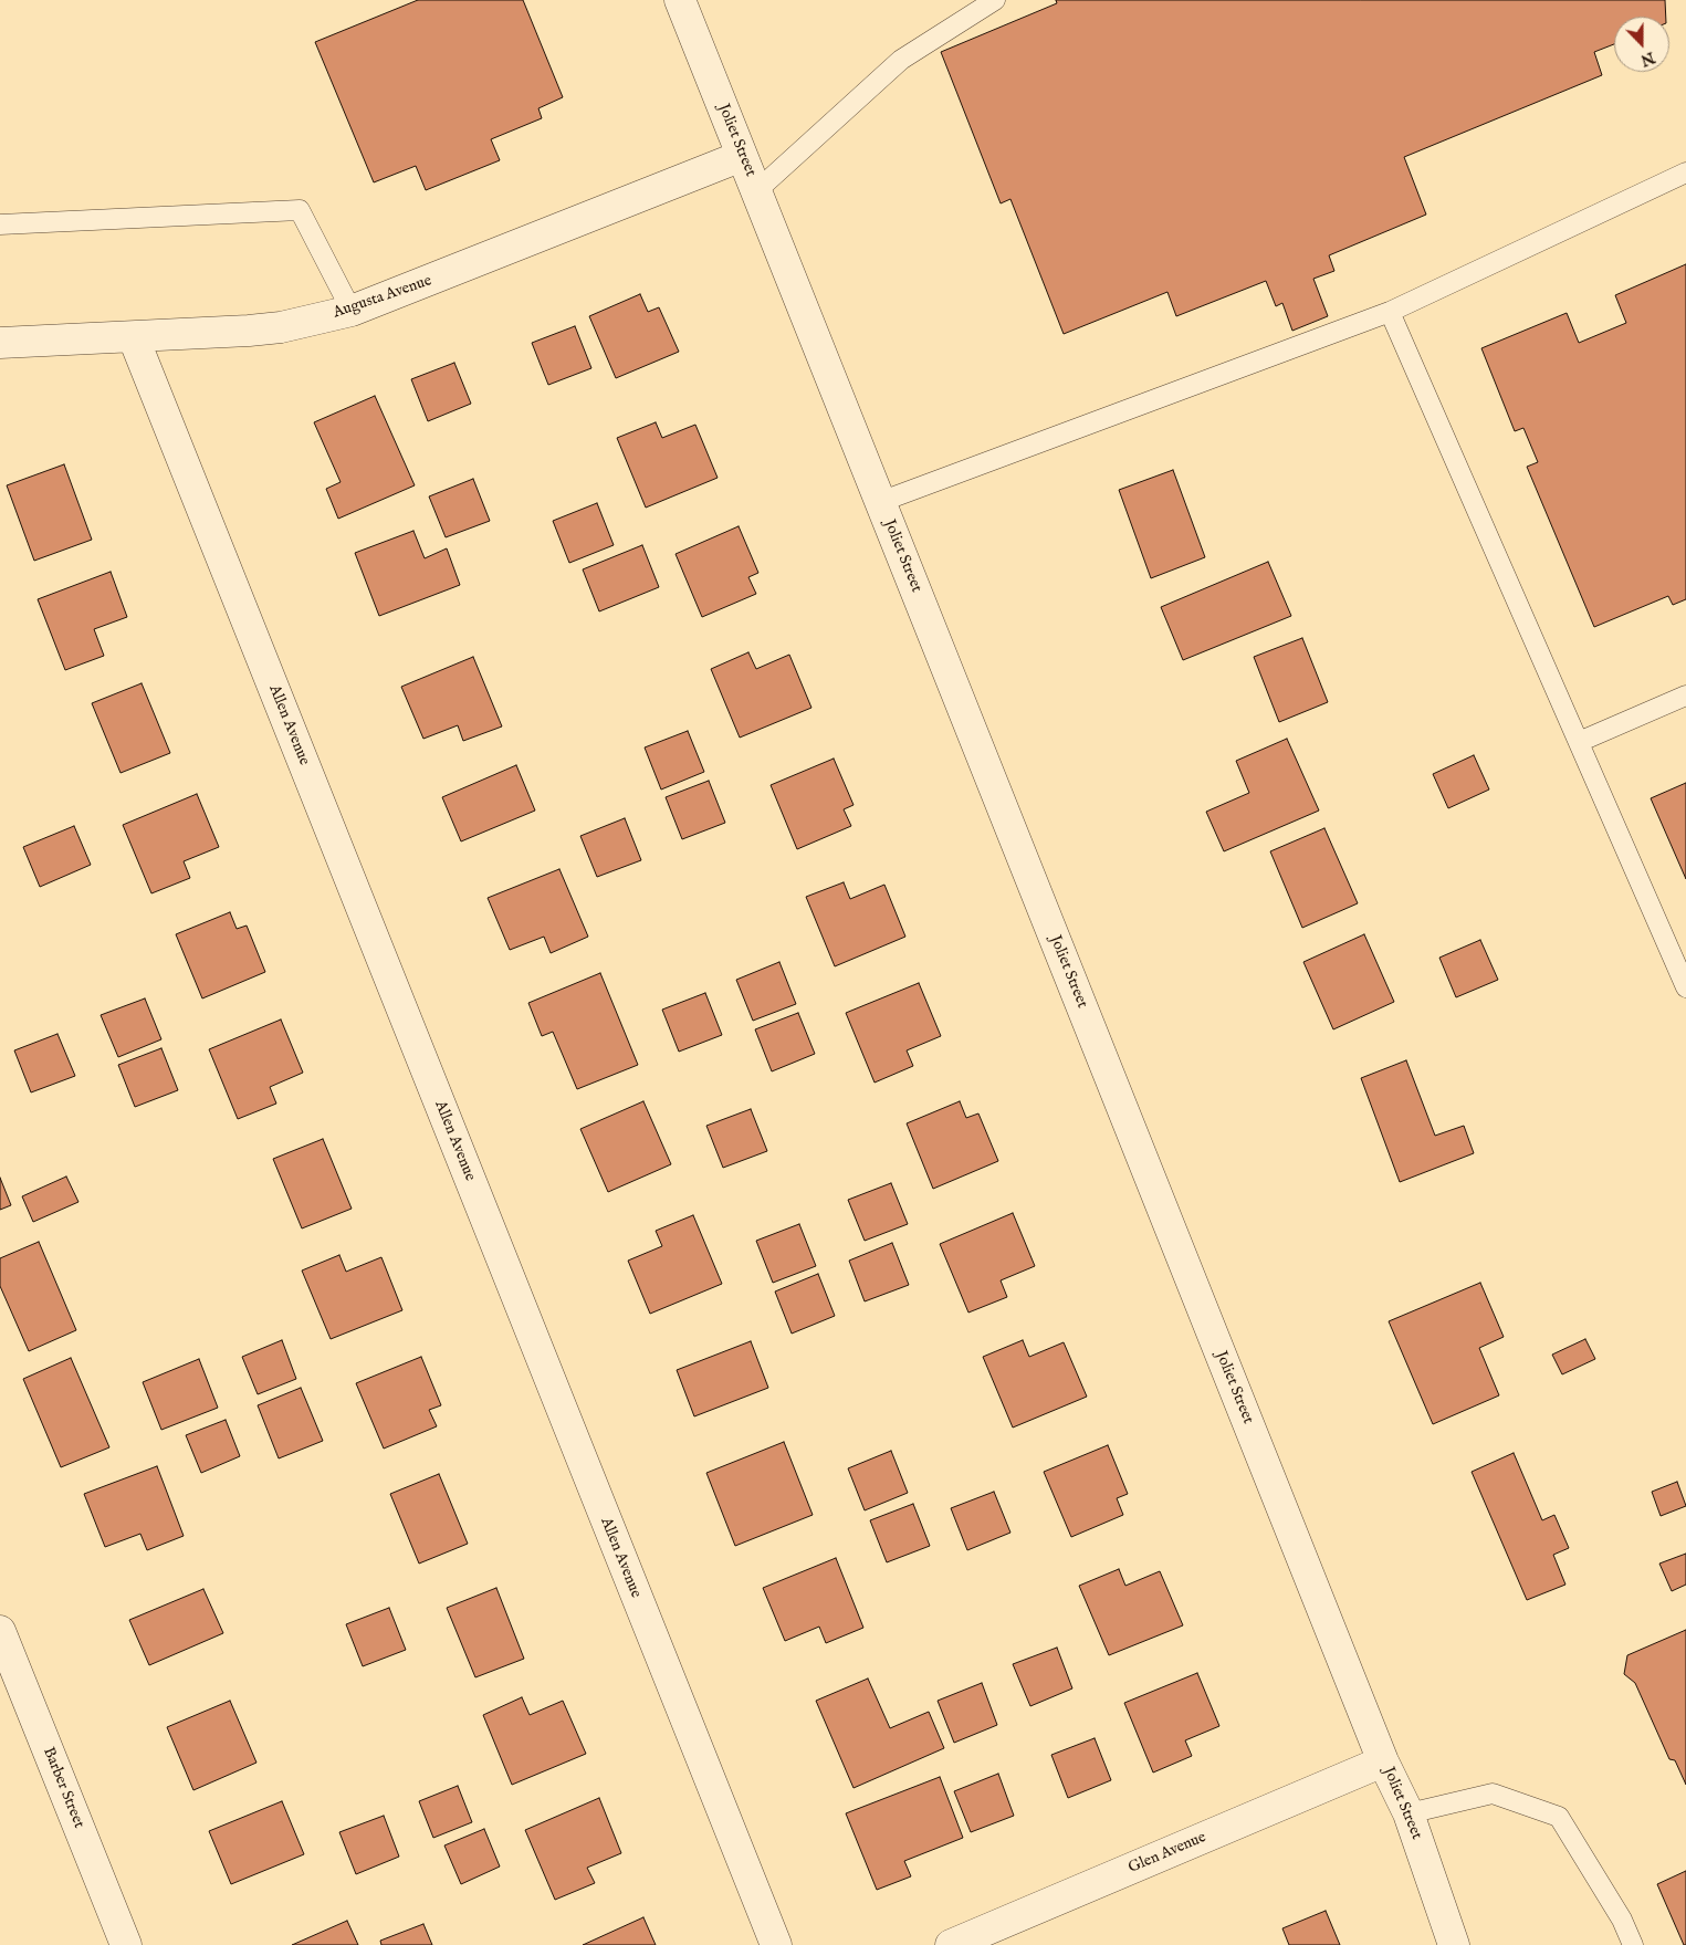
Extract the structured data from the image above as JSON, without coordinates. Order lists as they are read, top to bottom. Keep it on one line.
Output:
{"streets":{"street":["Joliet Street","Augusta Avenue","Allen Avenue","Barber Street","Glen Avenue"]},"crossings":[["Joliet Street","Augusta Avenue"],["Joliet Street","Glen Avenue"],["Augusta Avenue","Allen Avenue"]],"north":"bottom"}
